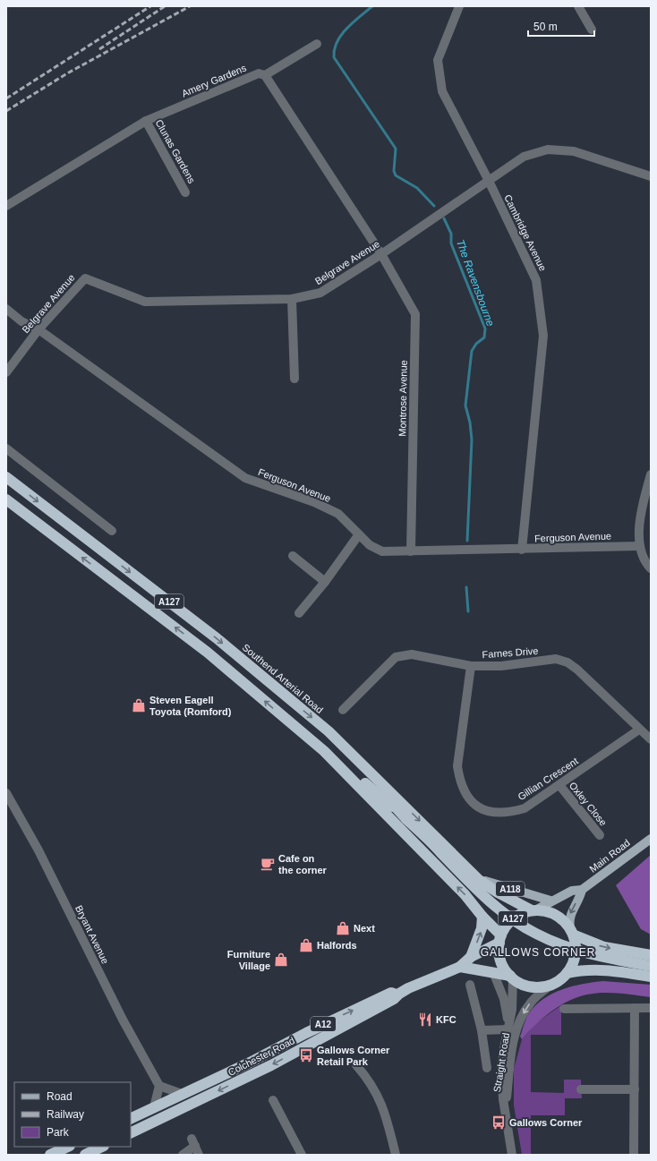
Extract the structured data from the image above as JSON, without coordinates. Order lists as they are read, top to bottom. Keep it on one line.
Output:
{"streets":{"highway":["A127","Southend Arterial Road","A12","Colchester Road"],"main road":["Main Road","A118"],"street":["Amery Gardens","Clunas Gardens","Cambridge Avenue","Belgrave Avenue","Montrose Avenue","Ferguson Avenue","Farnes Drive","Gillian Crescent","Oxley Close","Bryant Avenue","Straight Road"]},"crossings":[["Amery Gardens","Clunas Gardens"],["Cambridge Avenue","Belgrave Avenue"],["Cambridge Avenue","Ferguson Avenue"],["Belgrave Avenue","Montrose Avenue"],["Belgrave Avenue","Ferguson Avenue"],["Montrose Avenue","Ferguson Avenue"],["A127","Southend Arterial Road"],["A127","Main Road"],["A127","Colchester Road"],["A127","Straight Road"],["Farnes Drive","Gillian Crescent"],["Southend Arterial Road","Main Road"],["Southend Arterial Road","A118"],["Southend Arterial Road","Colchester Road"],["Southend Arterial Road","Straight Road"],["Gillian Crescent","Oxley Close"],["Main Road","A118"],["Main Road","Colchester Road"],["Main Road","Straight Road"],["Colchester Road","Straight Road"]],"districts":["GALLOWS CORNER"],"water":["The Ravensbourne"],"places":{"shop":["Steven Eagell Toyota (Romford)","Next","Halfords","Furniture Village"],"cafe":["Cafe on the corner"],"restaurant":["KFC"],"bus stop":["Gallows Corner Retail Park","Gallows Corner"]},"legend":["Road","Railway","Park"],"scale_bar":"50 m"}
